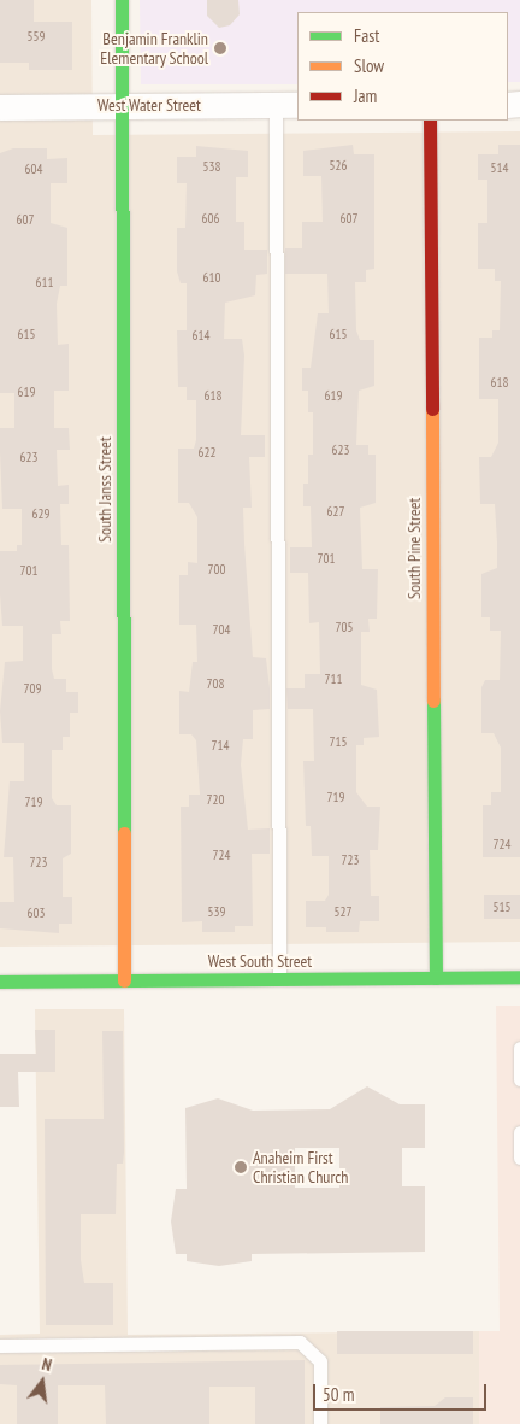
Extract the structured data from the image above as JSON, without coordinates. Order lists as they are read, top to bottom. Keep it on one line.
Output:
{"streets":{"street":["West Water Street","South Janss Street","South Pine Street","West South Street"]},"crossings":[["West Water Street","South Janss Street"],["South Janss Street","West South Street"],["South Pine Street","West South Street"]],"places":["Benjamin Franklin Elementary School","Anaheim First Christian Church"],"house_numbers":["559","526","538","514","604","606","607","607","610","611","615","615","614","618","619","618","619","623","622","623","627","629","701","700","701","705","704","711","708","709","715","714","719","720","719","724","724","723","723","515","539","527","603"],"legend":["Fast","Slow","Jam"],"scale_bar":"50 m","north":"top"}
